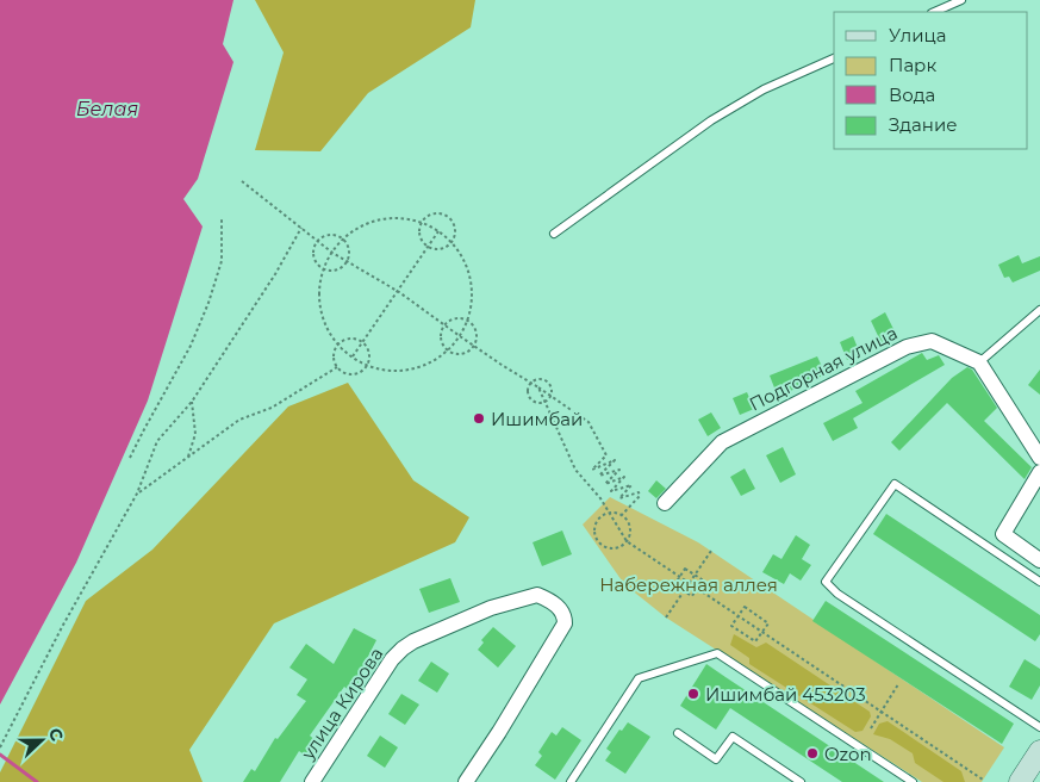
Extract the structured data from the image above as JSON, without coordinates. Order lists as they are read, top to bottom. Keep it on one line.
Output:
{"streets":{"street":["Подгорная улица","улица Кирова"]},"water":["Белая"],"parks":["Набережная аллея"],"places":["Ишимбай","Ишимбай 453203","Ozon"],"legend":["Улица","Парк","Вода","Здание"],"north":"right"}
